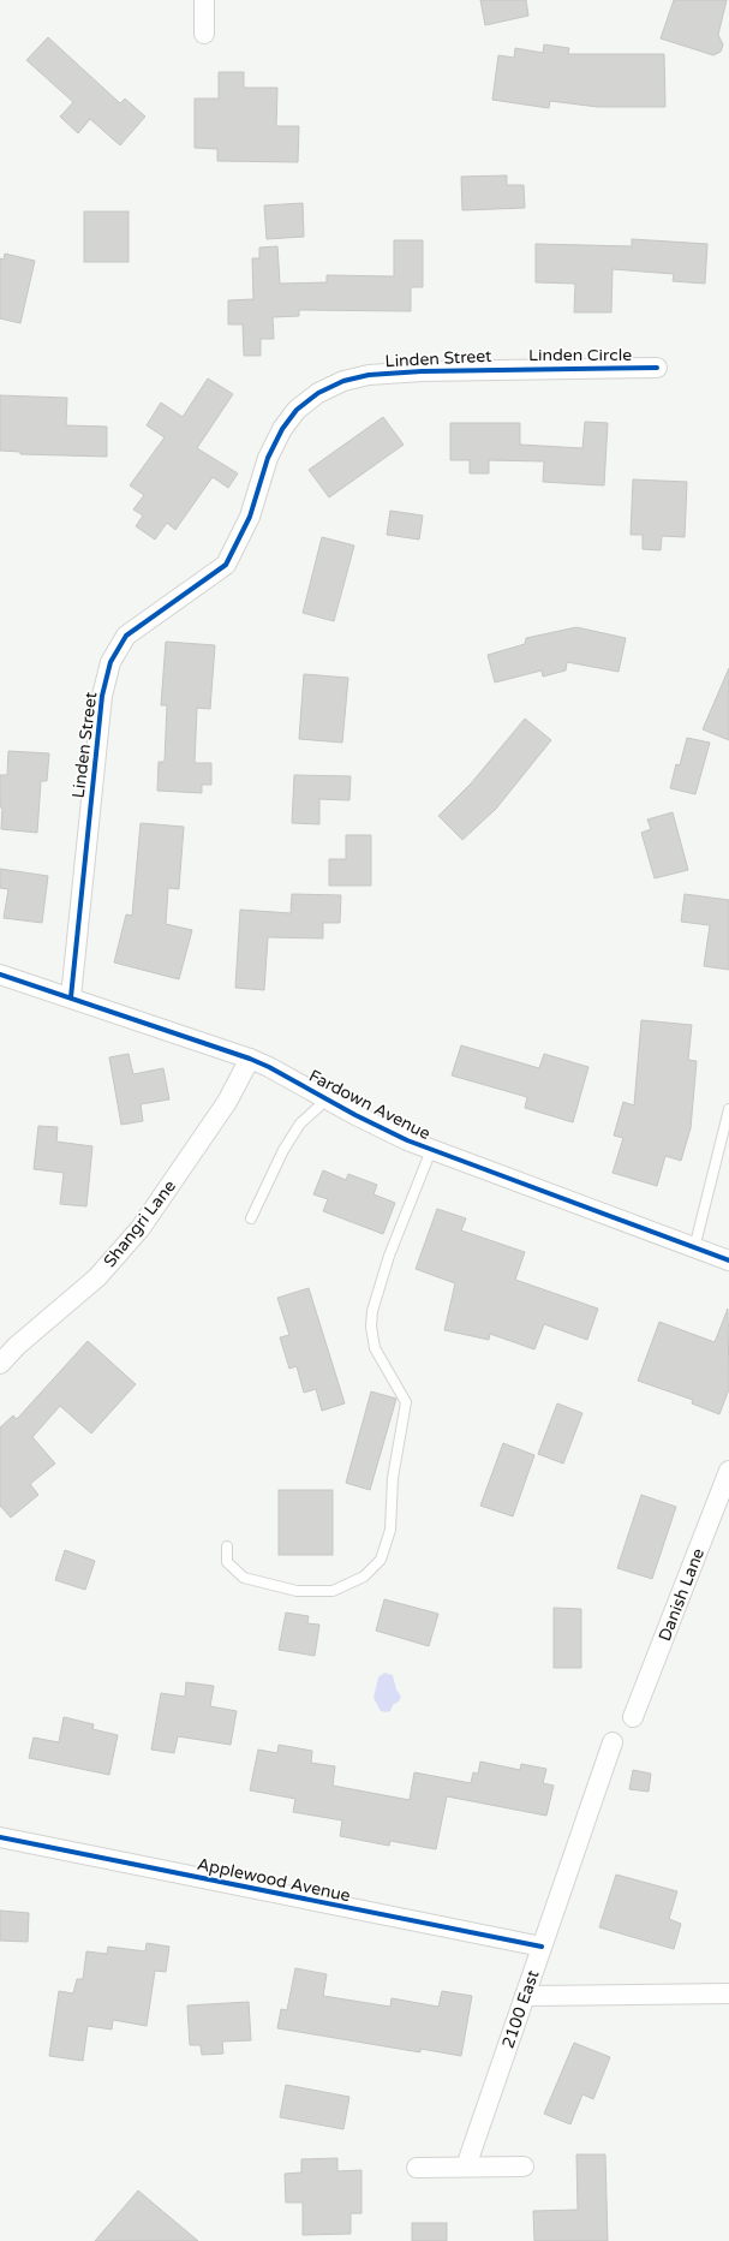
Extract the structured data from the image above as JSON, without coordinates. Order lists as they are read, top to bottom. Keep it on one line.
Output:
{"streets":{"street":["Linden Circle","Linden Street","Fardown Avenue","Shangri Lane","Danish Lane","Applewood Avenue","2100 East"]},"crossings":[["Linden Circle","Linden Street"],["Linden Street","Fardown Avenue"],["Fardown Avenue","Shangri Lane"],["Applewood Avenue","2100 East"]]}
